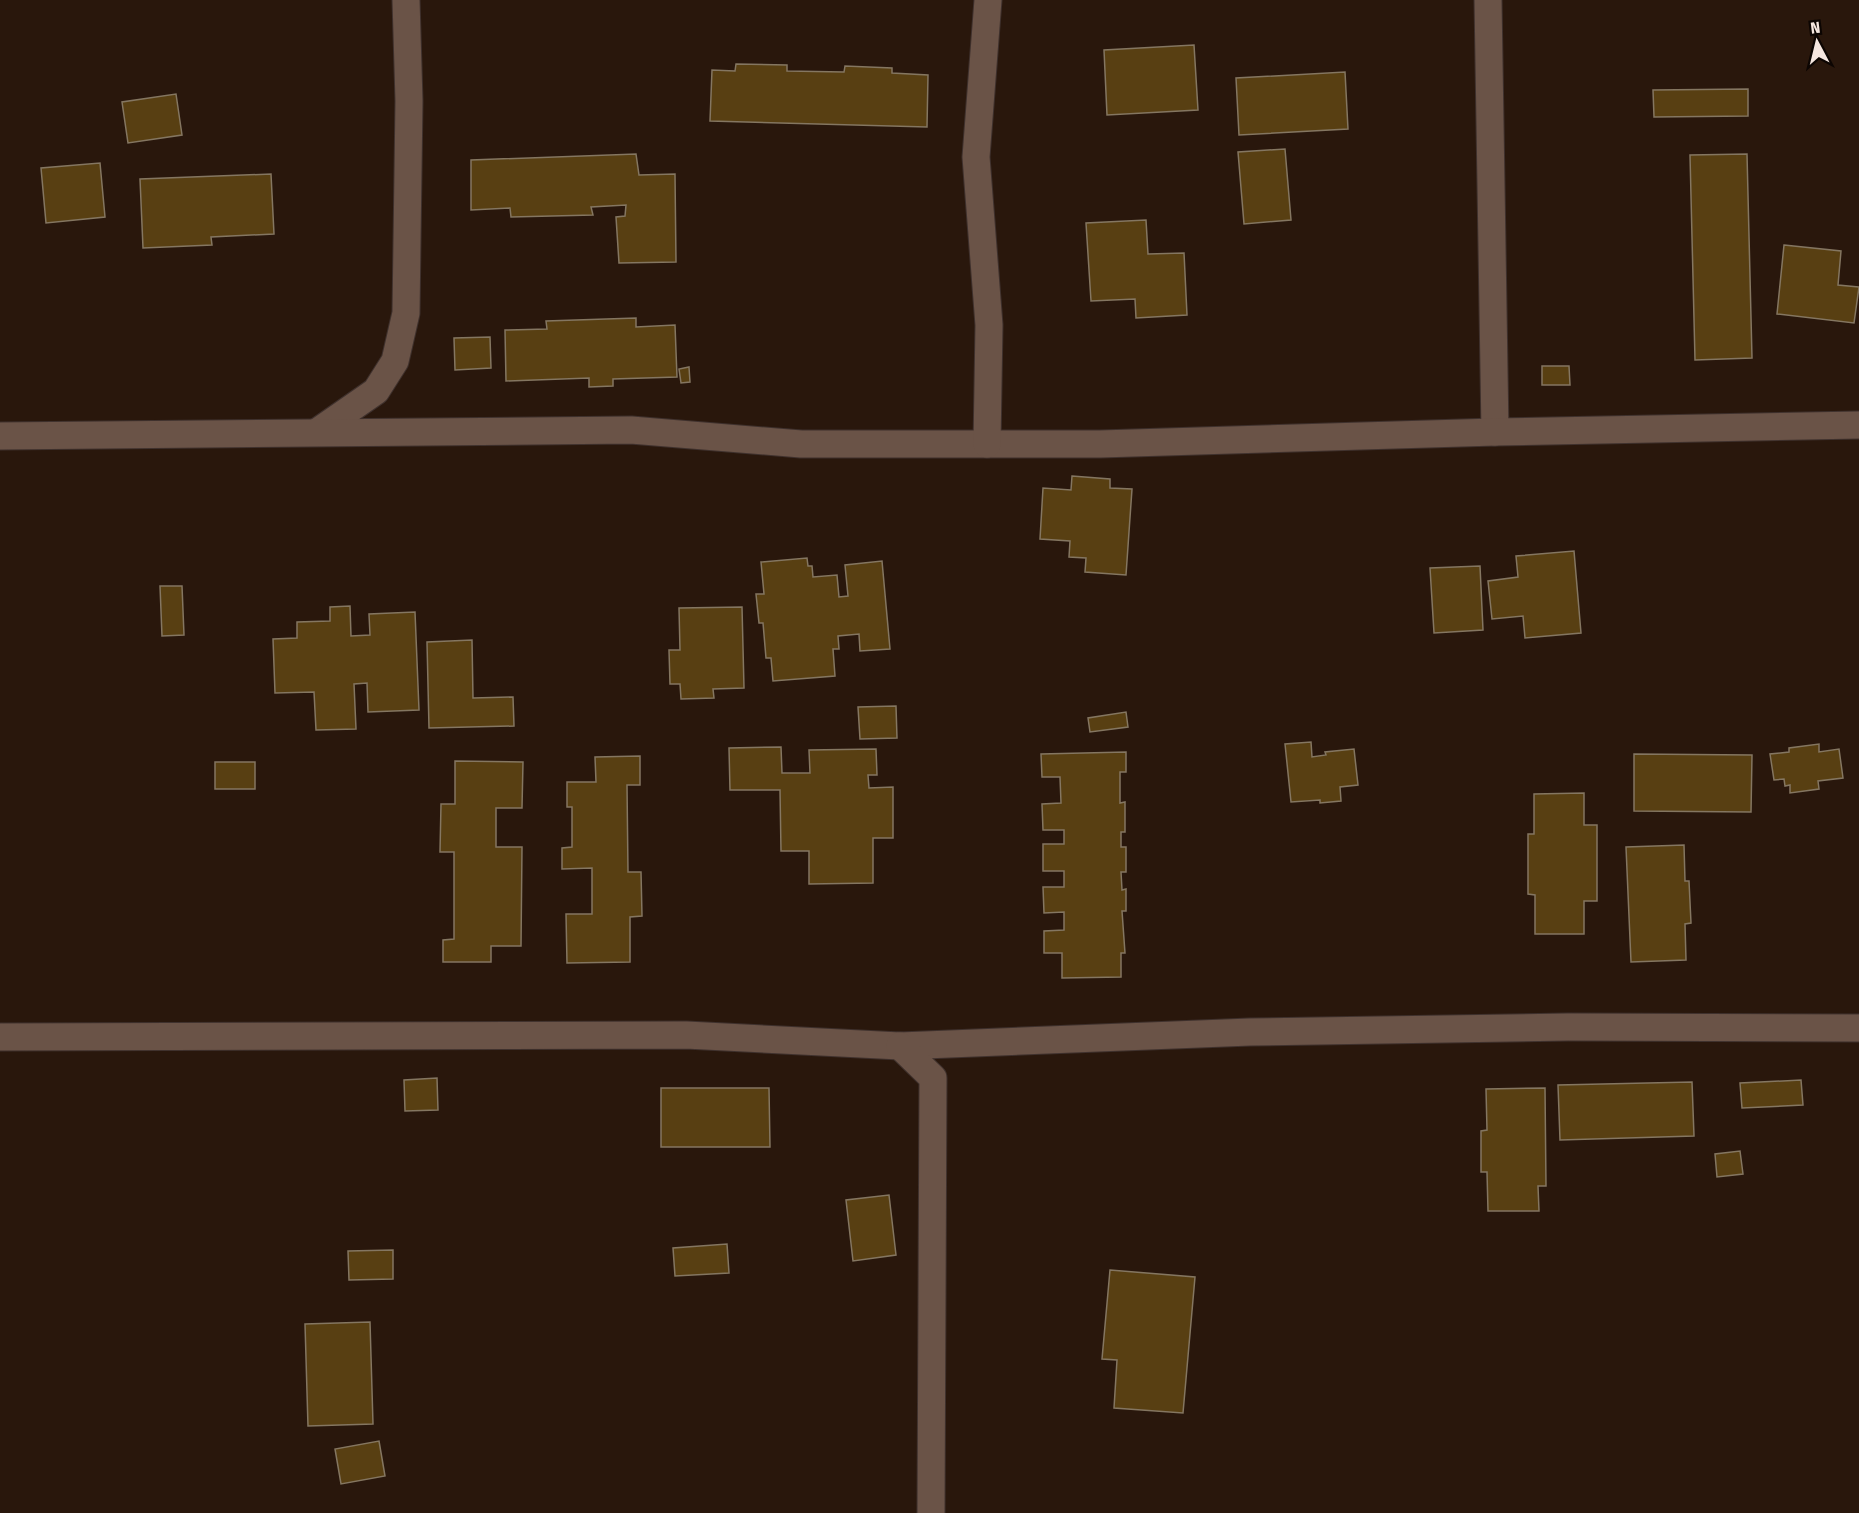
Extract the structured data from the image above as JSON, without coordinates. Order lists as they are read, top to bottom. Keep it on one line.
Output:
{"north":"top"}
